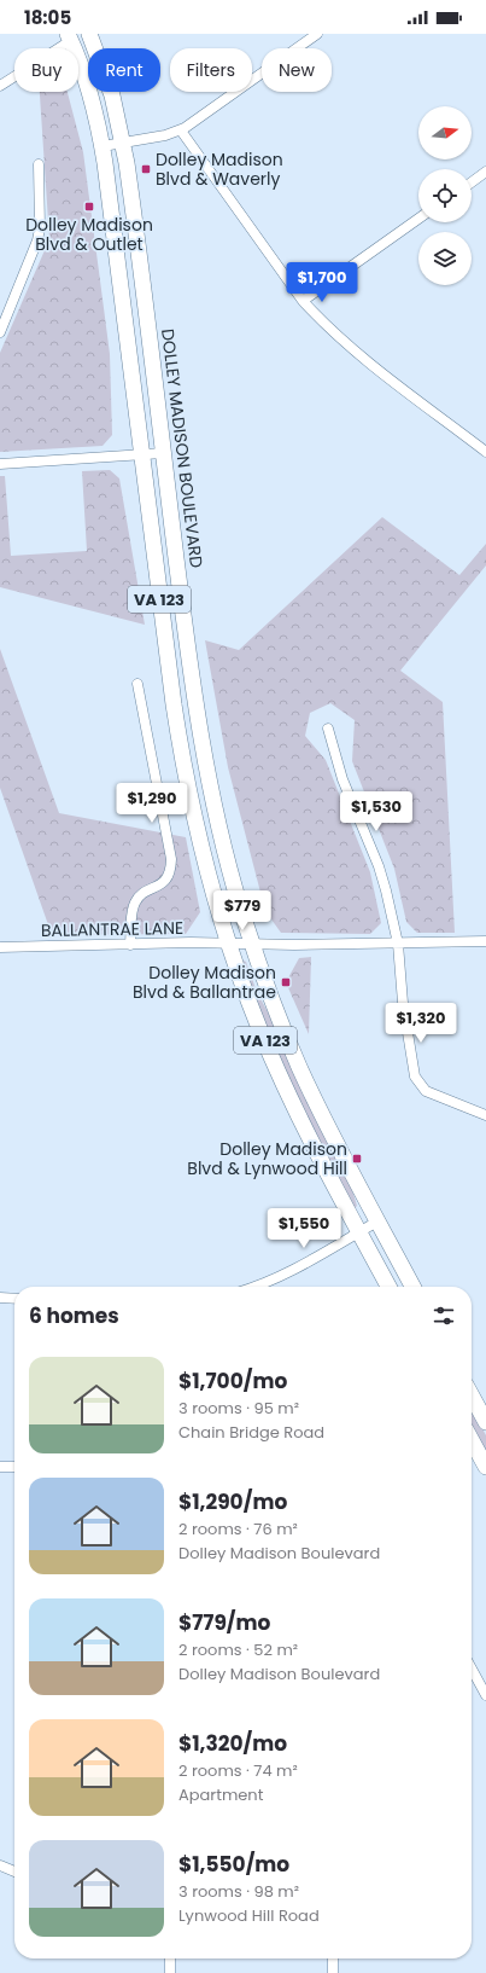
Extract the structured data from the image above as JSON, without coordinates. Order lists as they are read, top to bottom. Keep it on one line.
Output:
{"streets":{"main road":["DOLLEY MADISON BOULEVARD","VA 123"],"street":["BALLANTRAE LANE"]},"crossings":[["DOLLEY MADISON BOULEVARD","BALLANTRAE LANE"],["VA 123","BALLANTRAE LANE"]],"places":{"transit":["Dolley Madison Blvd & Waverly","Dolley Madison Blvd & Outlet","Dolley Madison Blvd & Ballantrae","Dolley Madison Blvd & Lynwood Hill"]},"north":"right","page":{"status":"18:05","chip":["Buy","Rent","Filters","New"],"price":["$1,700","$1,290","$1,530","$779","$1,320","$1,550"],"heading":"6 homes","list":[{"name":"$1,700/mo","note":"3 rooms · 95 m² · Chain Bridge Road"},{"name":"$1,290/mo","note":"2 rooms · 76 m² · Dolley Madison Boulevard"},{"name":"$779/mo","note":"2 rooms · 52 m² · Dolley Madison Boulevard"},{"name":"$1,320/mo","note":"2 rooms · 74 m² · Apartment"},{"name":"$1,550/mo","note":"3 rooms · 98 m² · Lynwood Hill Road"}]}}
